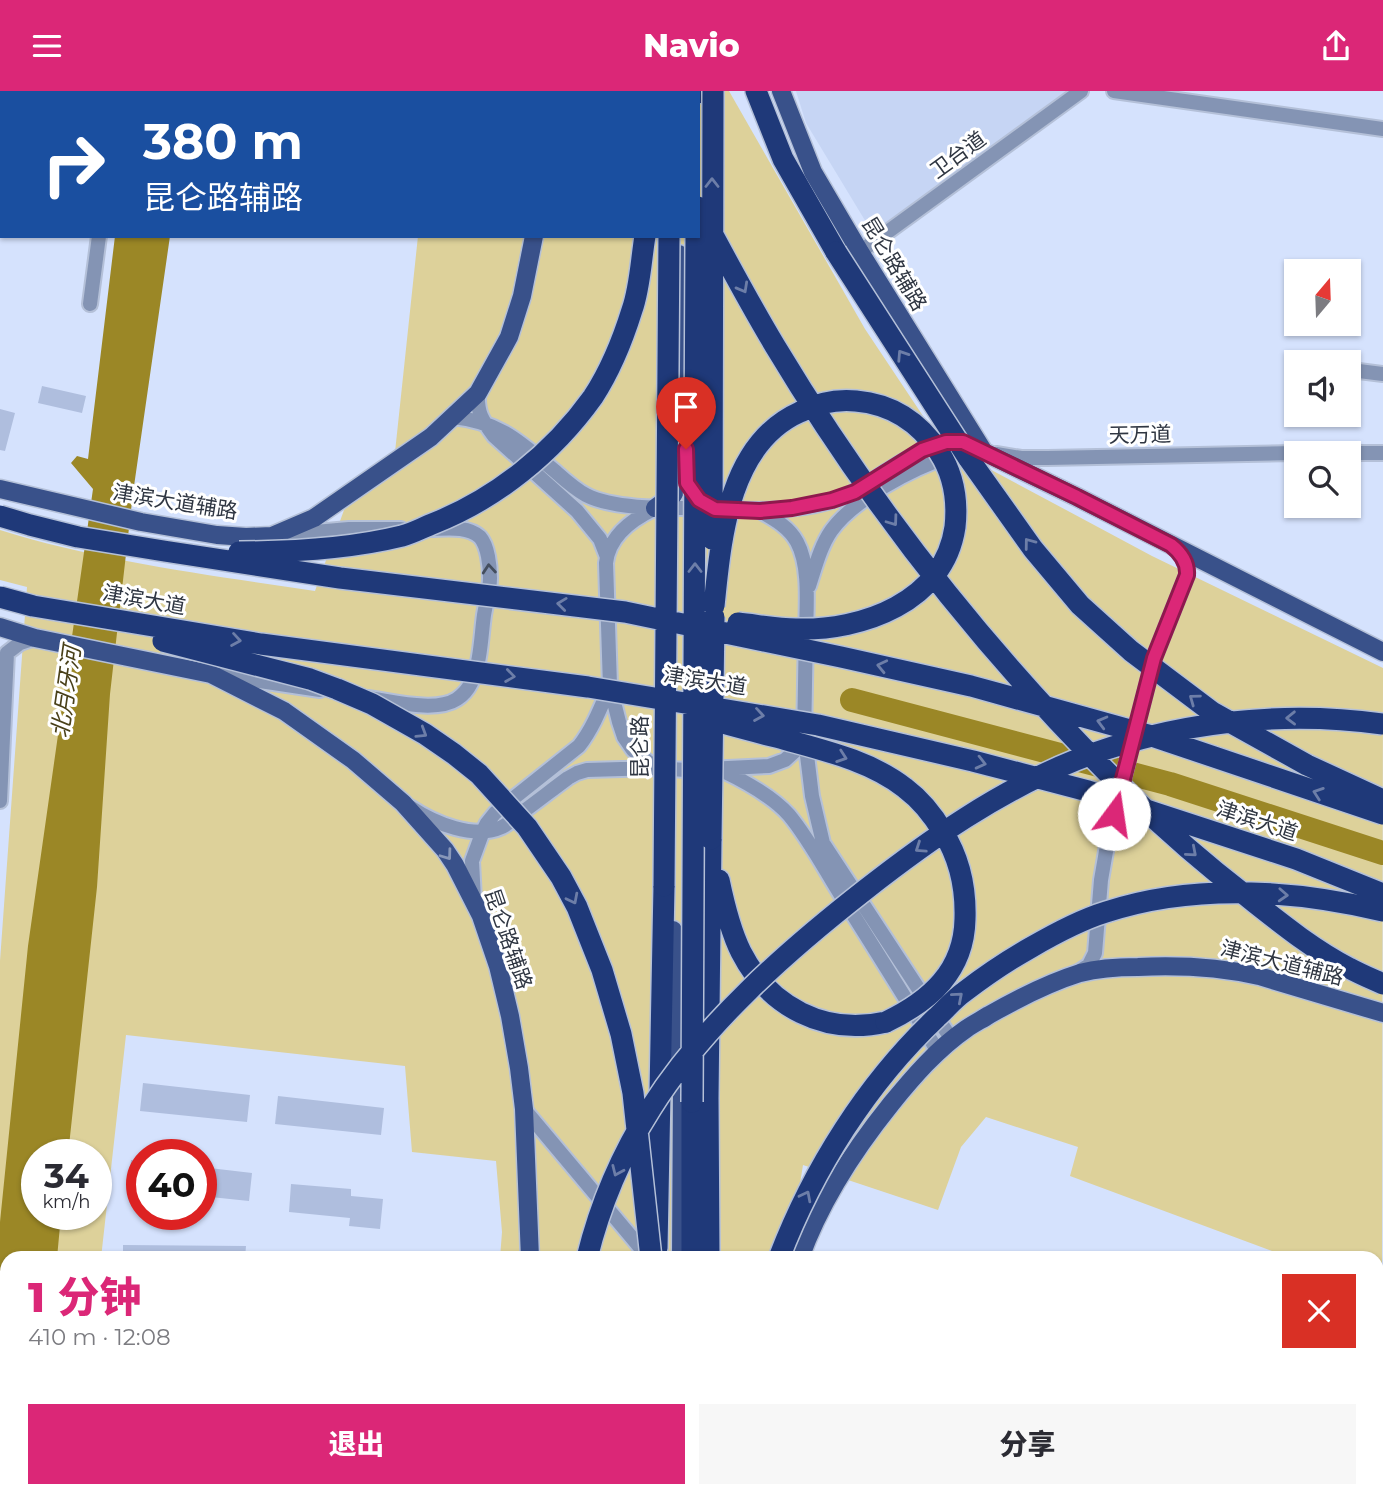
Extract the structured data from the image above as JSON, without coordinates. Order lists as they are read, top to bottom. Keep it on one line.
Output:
{"streets":{"highway":["津滨大道","昆仑路"],"main road":["昆仑路辅路","津滨大道辅路"],"street":["卫台道","天万道"]},"crossings":[["卫台道","昆仑路辅路"],["昆仑路辅路","天万道"]],"water":["北月牙河"],"north":"top","page":{"header":"Navio","turn":["380 m","昆仑路辅路"],"speed":"34 km/h","limit":"40","heading":["1 分钟","410 m · 12:08"],"buttons":["退出","分享"]}}
